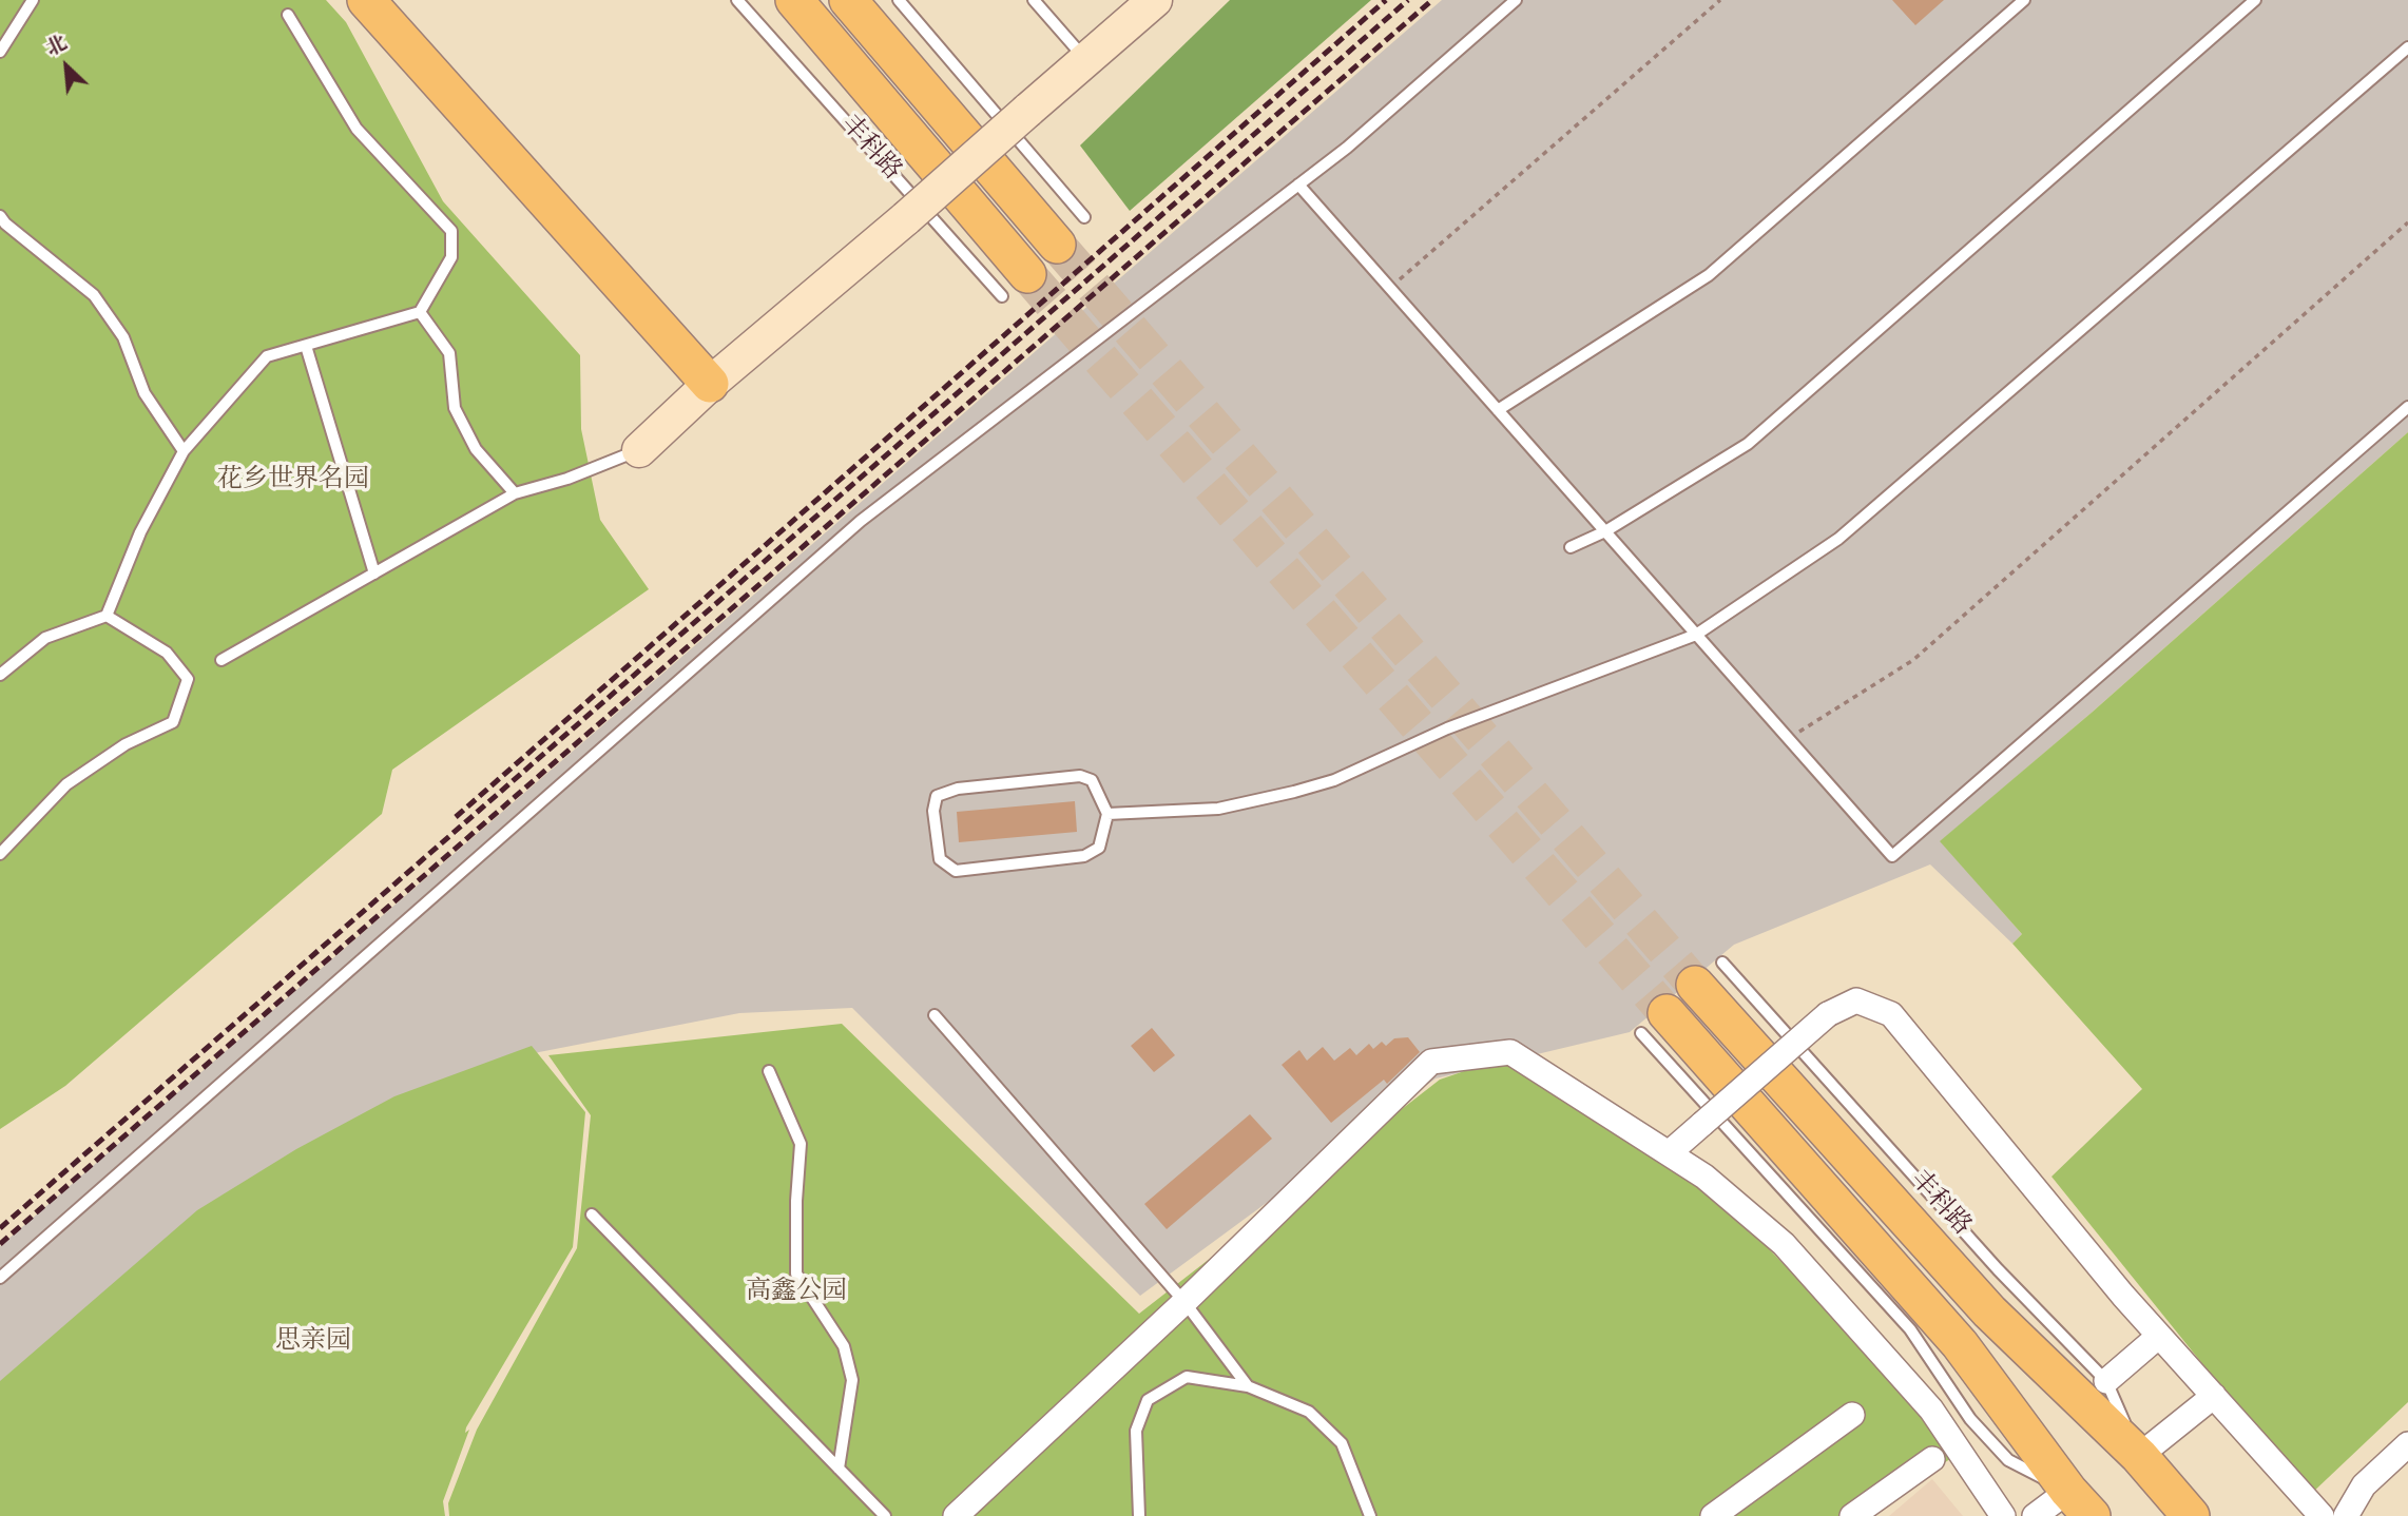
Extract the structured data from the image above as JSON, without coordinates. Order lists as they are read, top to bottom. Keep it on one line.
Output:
{"streets":{"main road":["丰科路"]},"parks":["花乡世界名园","高鑫公园","思亲园"],"north":"top left"}
